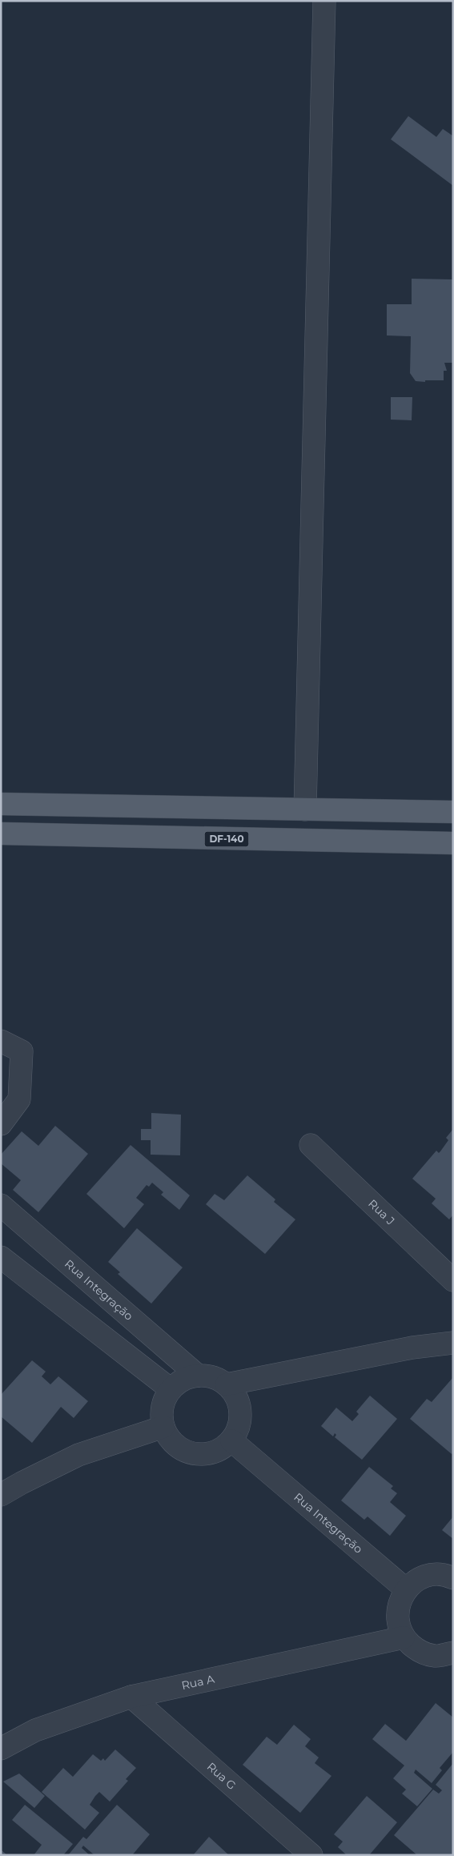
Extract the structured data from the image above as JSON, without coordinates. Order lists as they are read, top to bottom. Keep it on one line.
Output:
{"streets":{"main road":["DF-140"],"street":["Rua J","Rua Integração","Rua A","Rua G"]},"crossings":[["Rua A","Rua G"]]}
